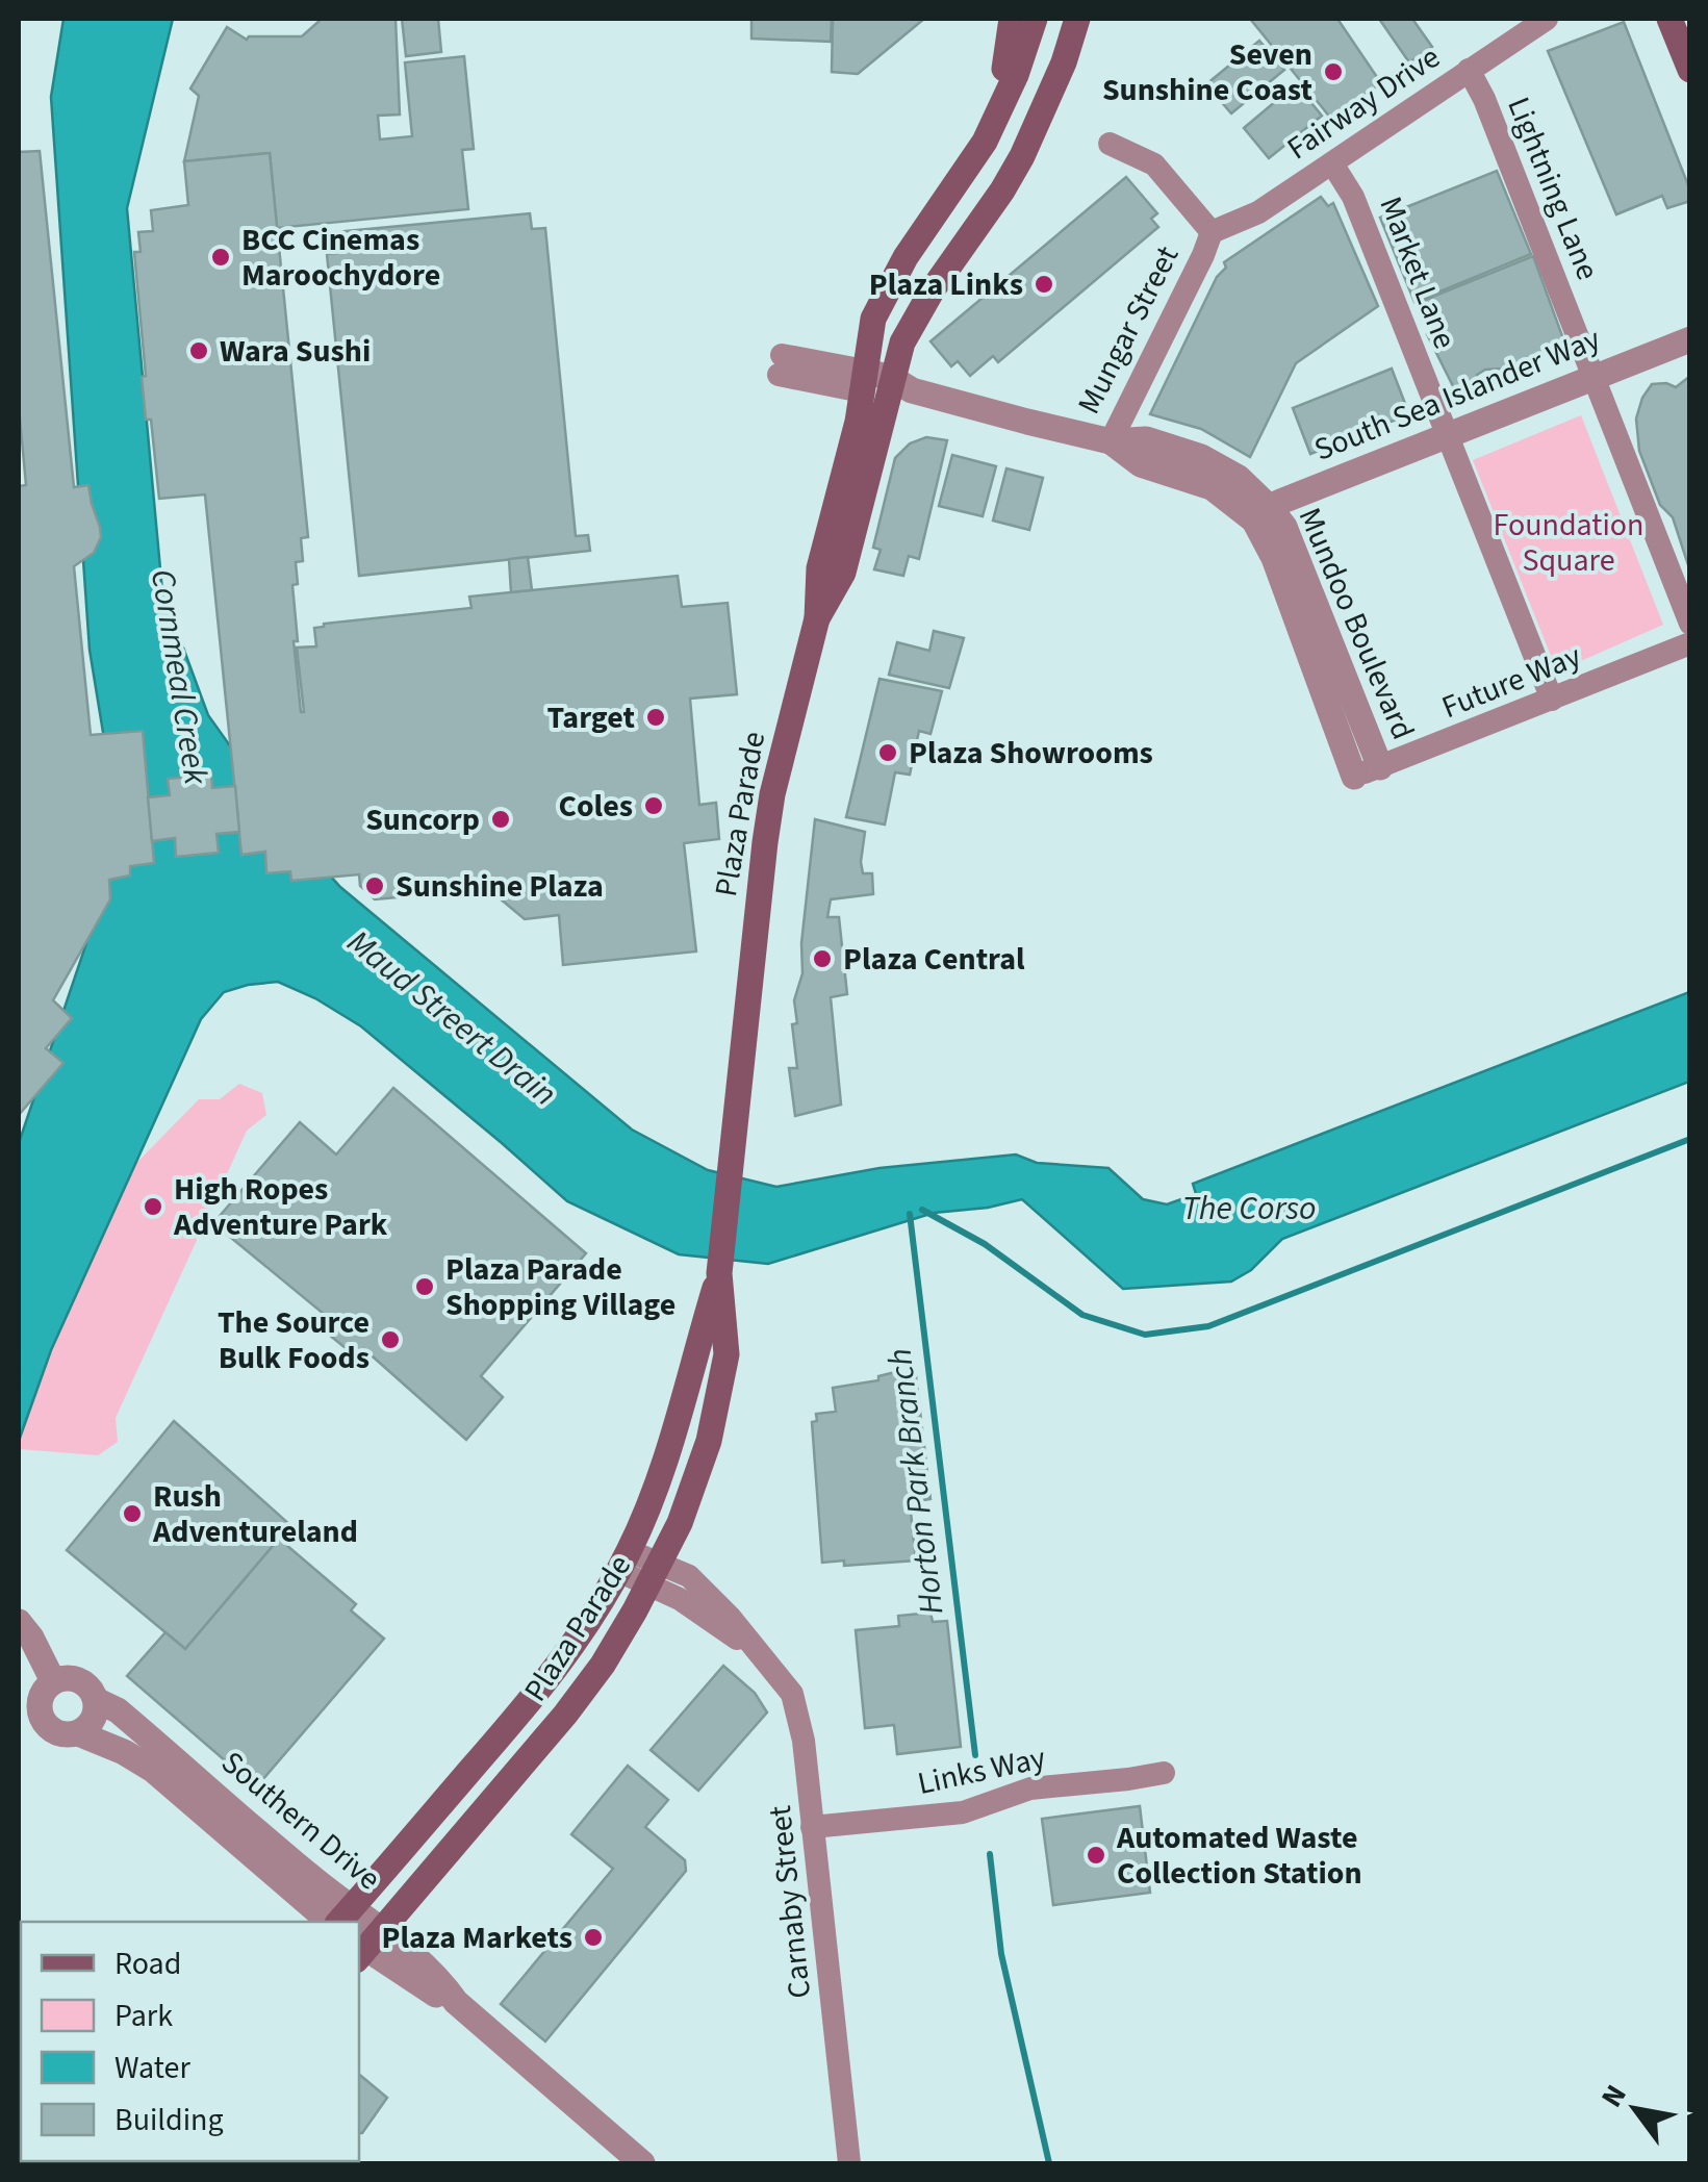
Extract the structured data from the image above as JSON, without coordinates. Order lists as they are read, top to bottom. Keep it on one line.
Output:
{"streets":{"main road":["Plaza Parade"],"street":["Fairway Drive","Lightning Lane","Market Lane","Mungar Street","South Sea Islander Way","Mundoo Boulevard","Future Way","Links Way","Southern Drive","Carnaby Street"]},"crossings":[["Fairway Drive","Lightning Lane"],["Fairway Drive","Market Lane"],["Fairway Drive","Mungar Street"],["Lightning Lane","South Sea Islander Way"],["Market Lane","South Sea Islander Way"],["Market Lane","Future Way"],["Mungar Street","Mundoo Boulevard"],["Mungar Street","Plaza Parade"],["South Sea Islander Way","Mundoo Boulevard"],["Mundoo Boulevard","Future Way"],["Plaza Parade","Southern Drive"],["Plaza Parade","Carnaby Street"],["Links Way","Carnaby Street"]],"water":["Cornmeal Creek","Maud Streert Drain","The Corso","Horton Park Branch"],"parks":["Foundation Square"],"places":["Seven Sunshine Coast","BCC Cinemas Maroochydore","Plaza Links","Wara Sushi","Target","Plaza Showrooms","Coles","Suncorp","Sunshine Plaza","Plaza Central","High Ropes Adventure Park","Plaza Parade Shopping Village","The Source Bulk Foods","Rush Adventureland","Automated Waste Collection Station","Plaza Markets"],"legend":["Road","Park","Water","Building"],"north":"top left"}
